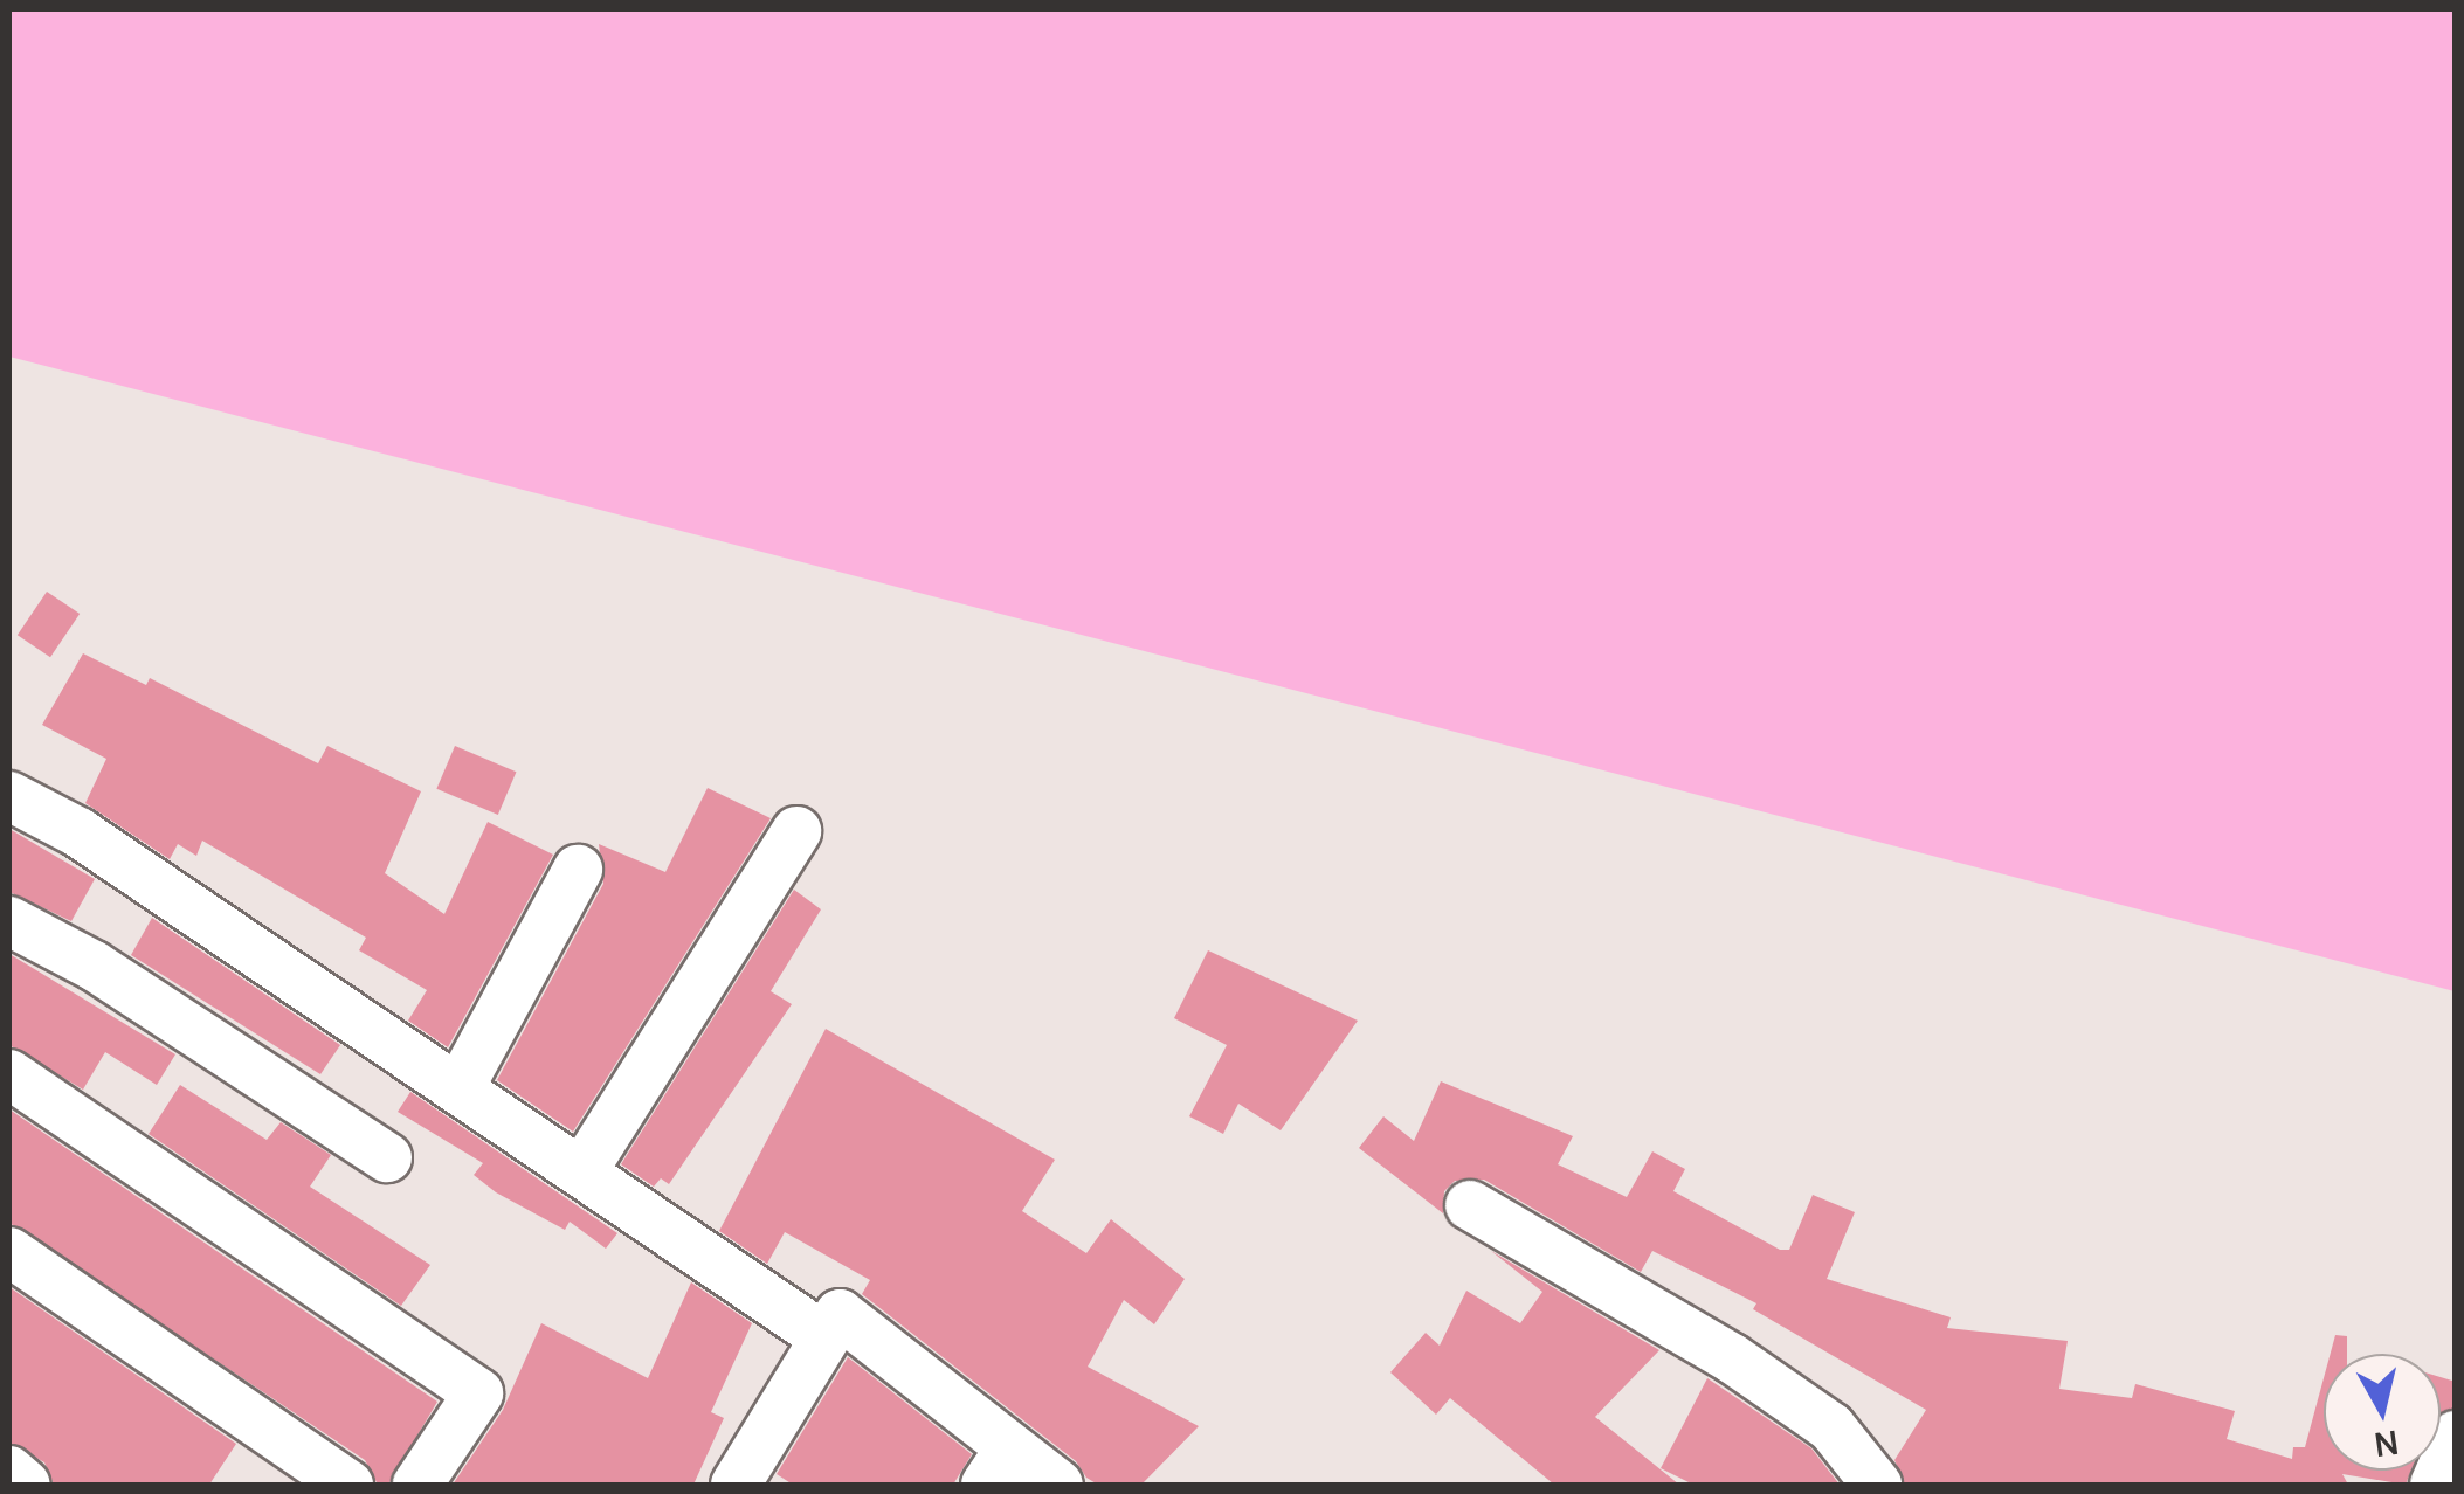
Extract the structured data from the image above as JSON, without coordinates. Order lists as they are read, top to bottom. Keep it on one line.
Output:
{"north":"bottom"}
